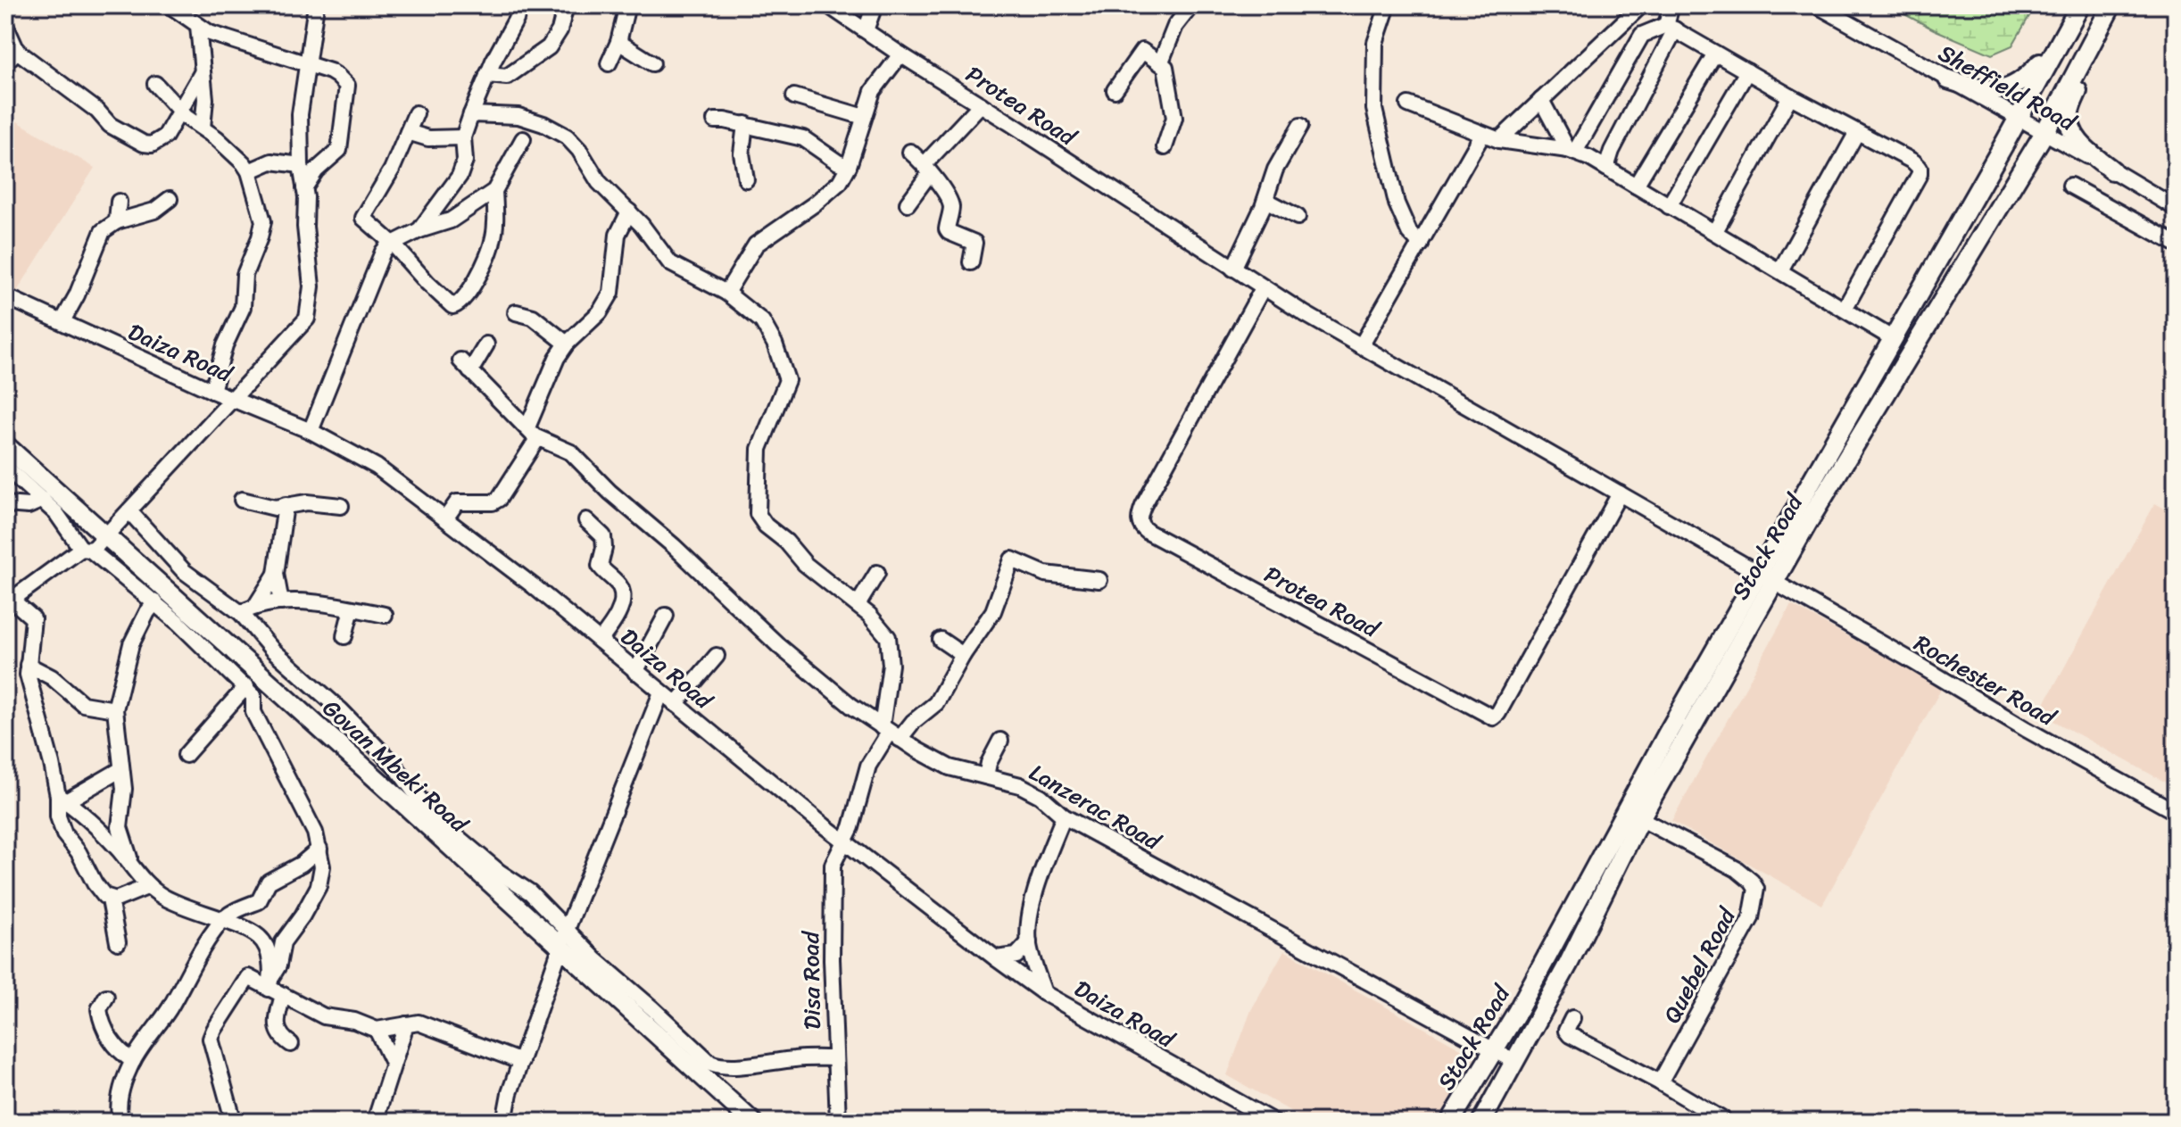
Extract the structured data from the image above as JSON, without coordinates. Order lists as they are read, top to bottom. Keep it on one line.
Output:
{"streets":{"main road":["Stock Road","Govan Mbeki Road"],"street":["Sheffield Road","Protea Road","Daiza Road","Rochester Road","Lanzerac Road","Quebel Road","Disa Road"]},"crossings":[["Sheffield Road","Stock Road"],["Protea Road","Stock Road"],["Protea Road","Rochester Road"],["Daiza Road","Disa Road"],["Stock Road","Rochester Road"],["Stock Road","Lanzerac Road"],["Stock Road","Quebel Road"],["Lanzerac Road","Disa Road"]]}
